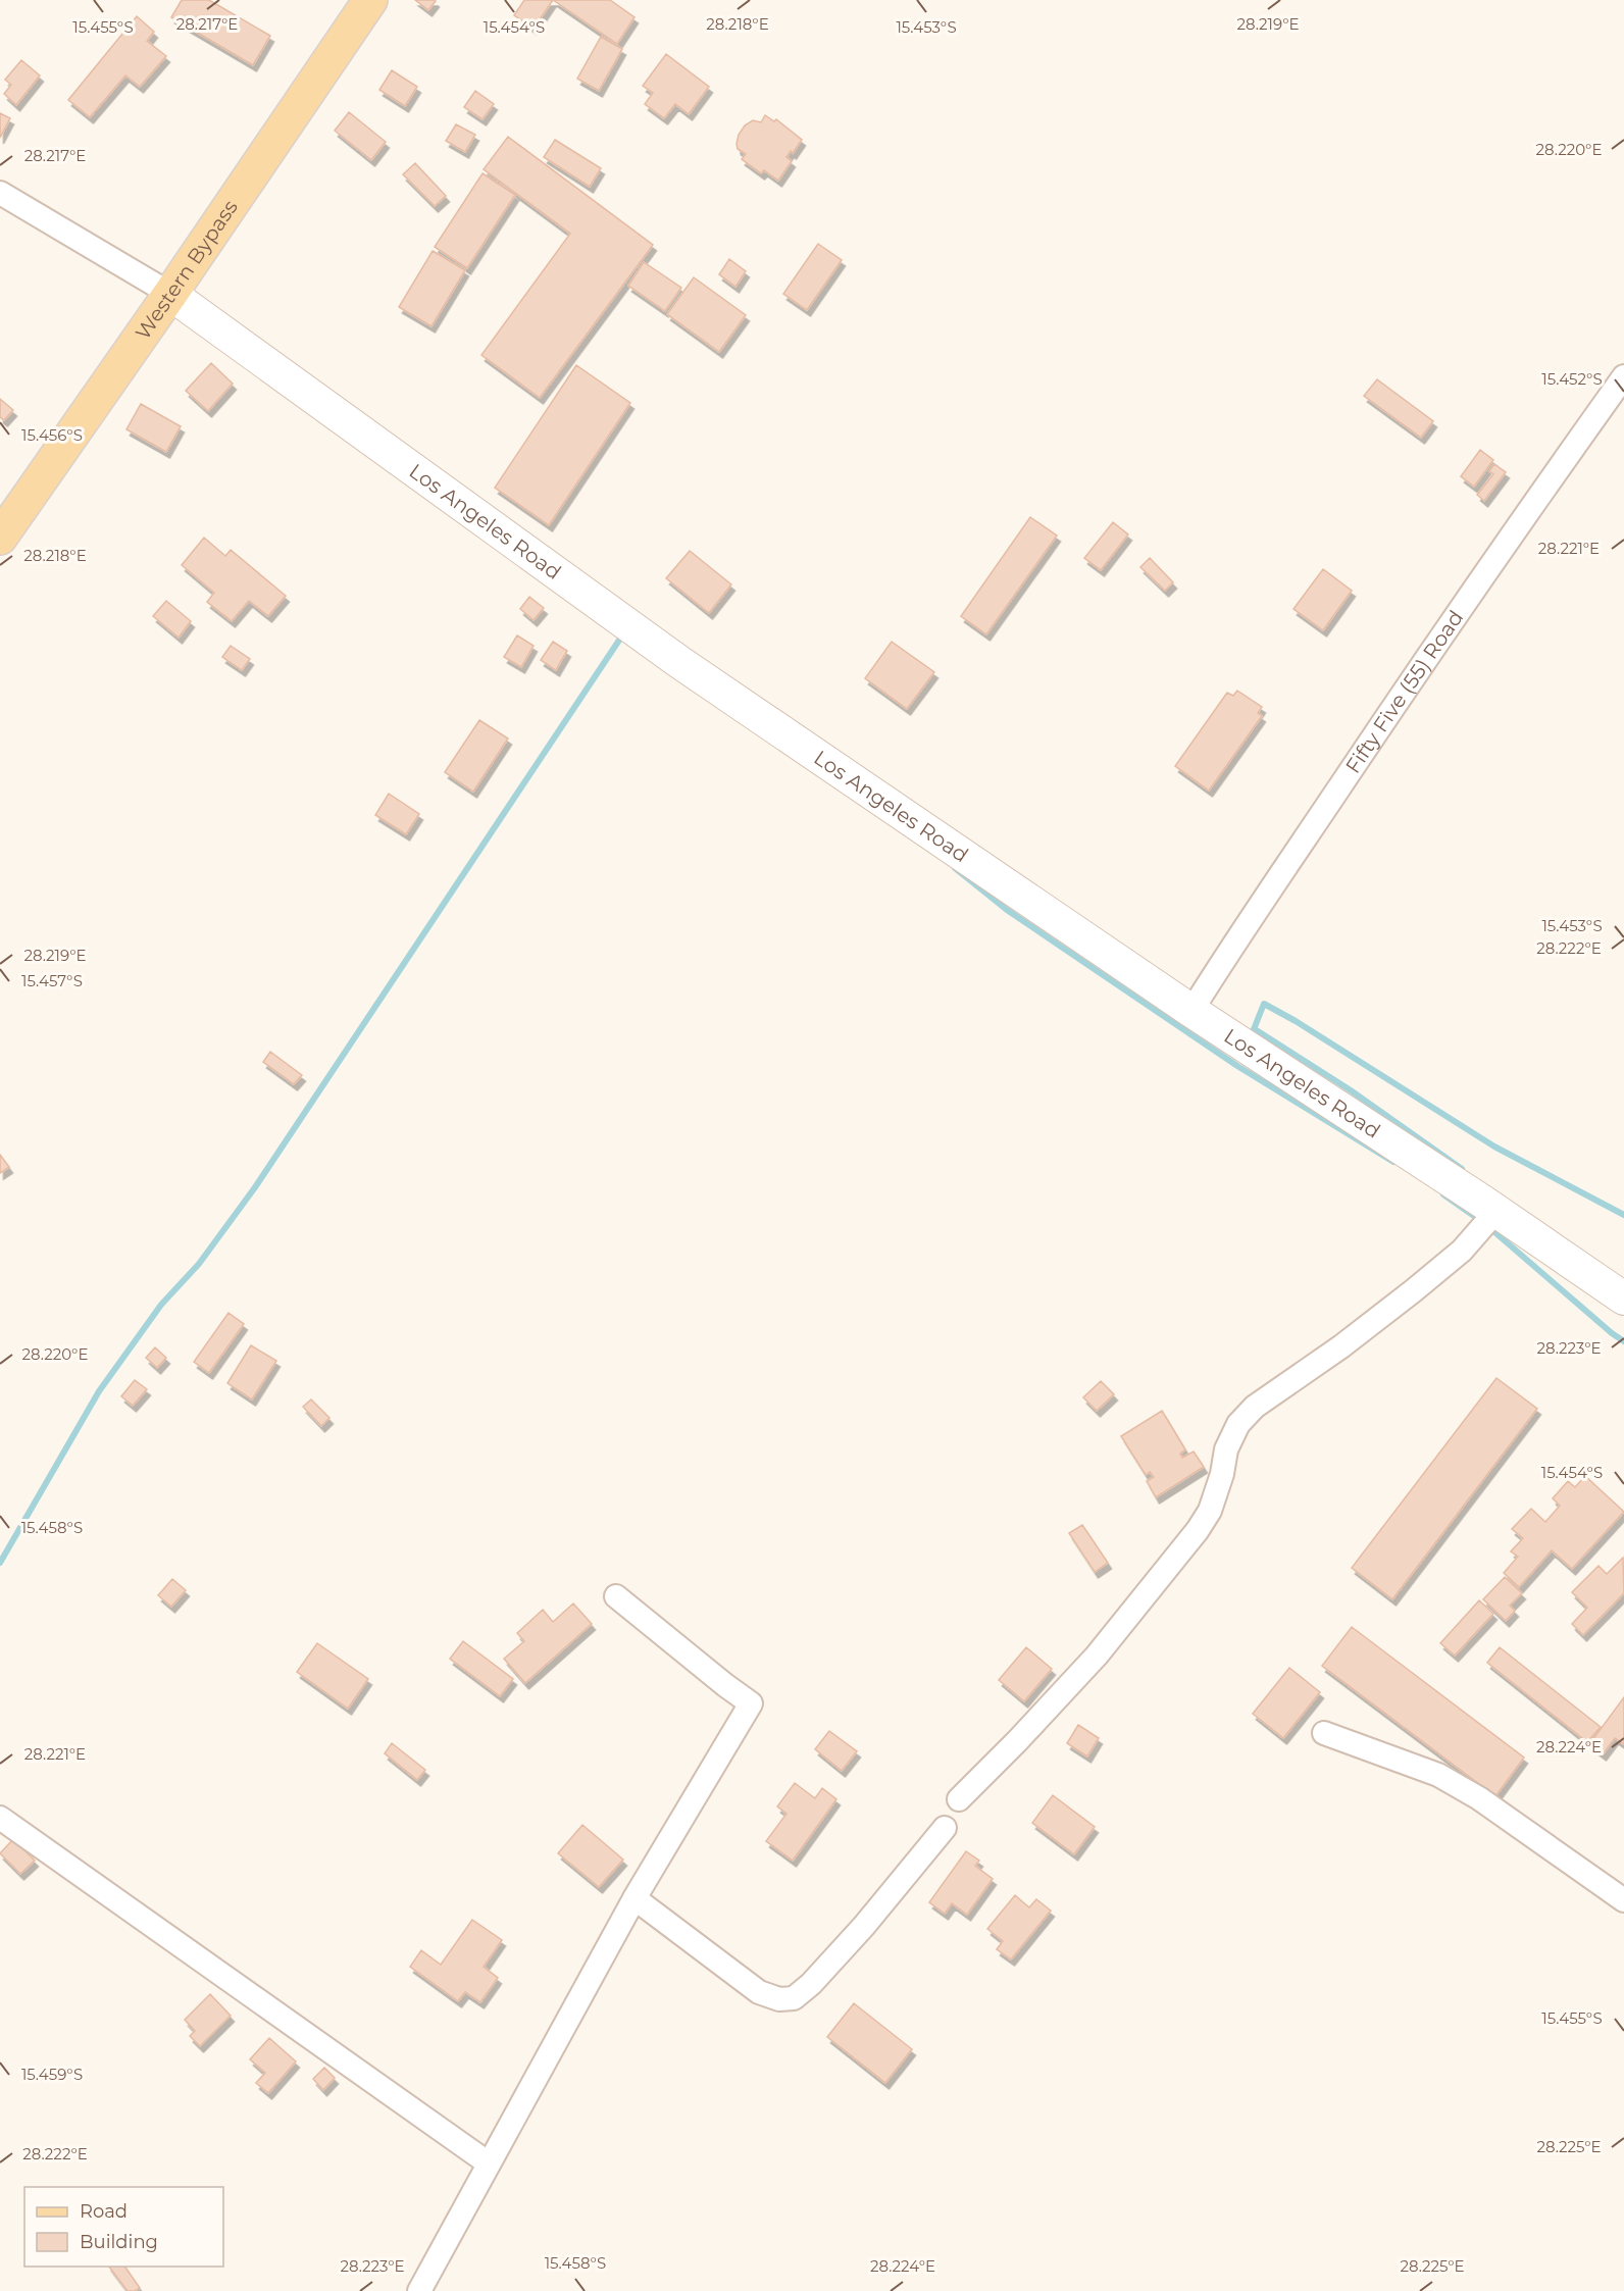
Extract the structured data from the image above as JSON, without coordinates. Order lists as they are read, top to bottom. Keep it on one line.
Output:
{"streets":{"main road":["Western Bypass","Los Angeles Road"],"street":["Fifty Five (55) Road"]},"crossings":[["Western Bypass","Los Angeles Road"],["Los Angeles Road","Fifty Five (55) Road"]],"legend":["Road","Building"],"coordinates":["28.217°E","28.218°E","28.219°E","15.455°S","15.454°S","15.453°S","28.220°E","15.452°S","15.456°S","28.221°E","28.222°E","15.457°S","28.223°E","15.458°S","28.224°E","15.459°S","28.225°E"]}
